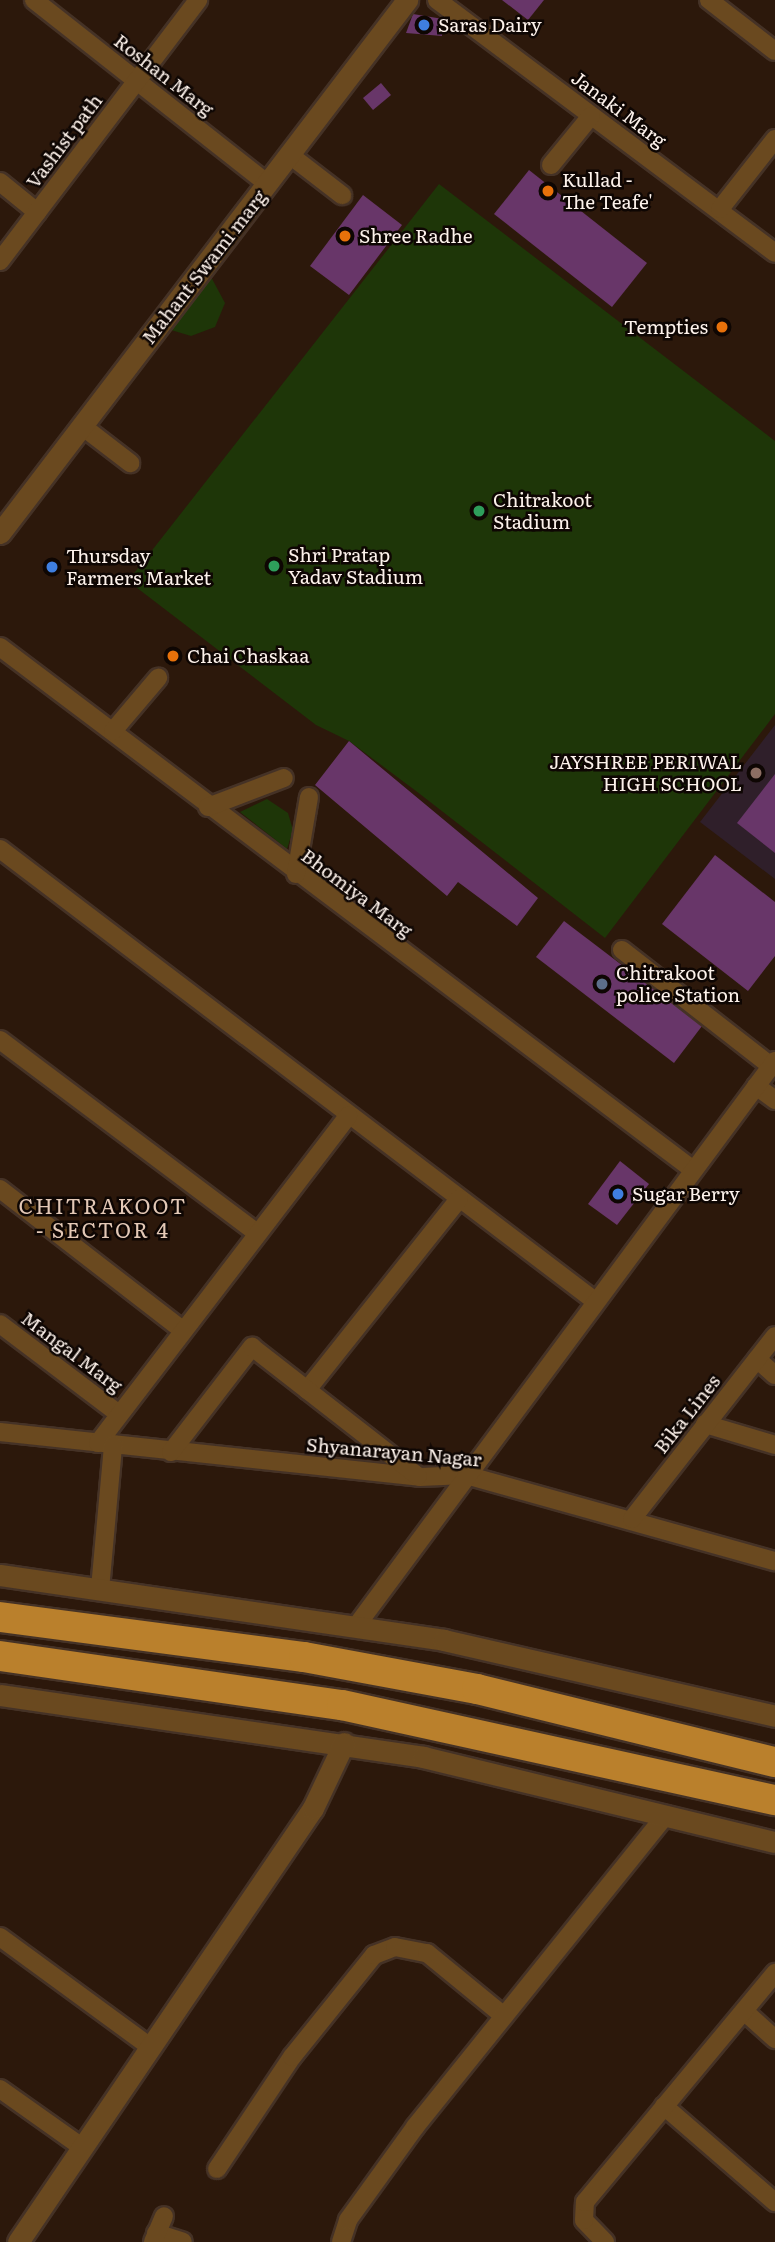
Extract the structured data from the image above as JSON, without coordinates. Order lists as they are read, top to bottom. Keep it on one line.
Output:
{"streets":{"street":["Roshan Marg","Janaki Marg","Vashist path","Mahant Swami marg","Bhomiya Marg","Mangal Marg","Bika Lines","Shyanarayan Nagar"]},"crossings":[["Roshan Marg","Vashist path"],["Roshan Marg","Mahant Swami marg"],["Bika Lines","Shyanarayan Nagar"]],"districts":["CHITRAKOOT - SECTOR 4"],"places":["Saras Dairy","Kullad - The Teafe'","Shree Radhe","Tempties","Chitrakoot Stadium","Shri Pratap Yadav Stadium","Thursday Farmers Market","Chai Chaskaa","JAYSHREE PERIWAL HIGH SCHOOL","Chitrakoot police Station","Sugar Berry"]}
